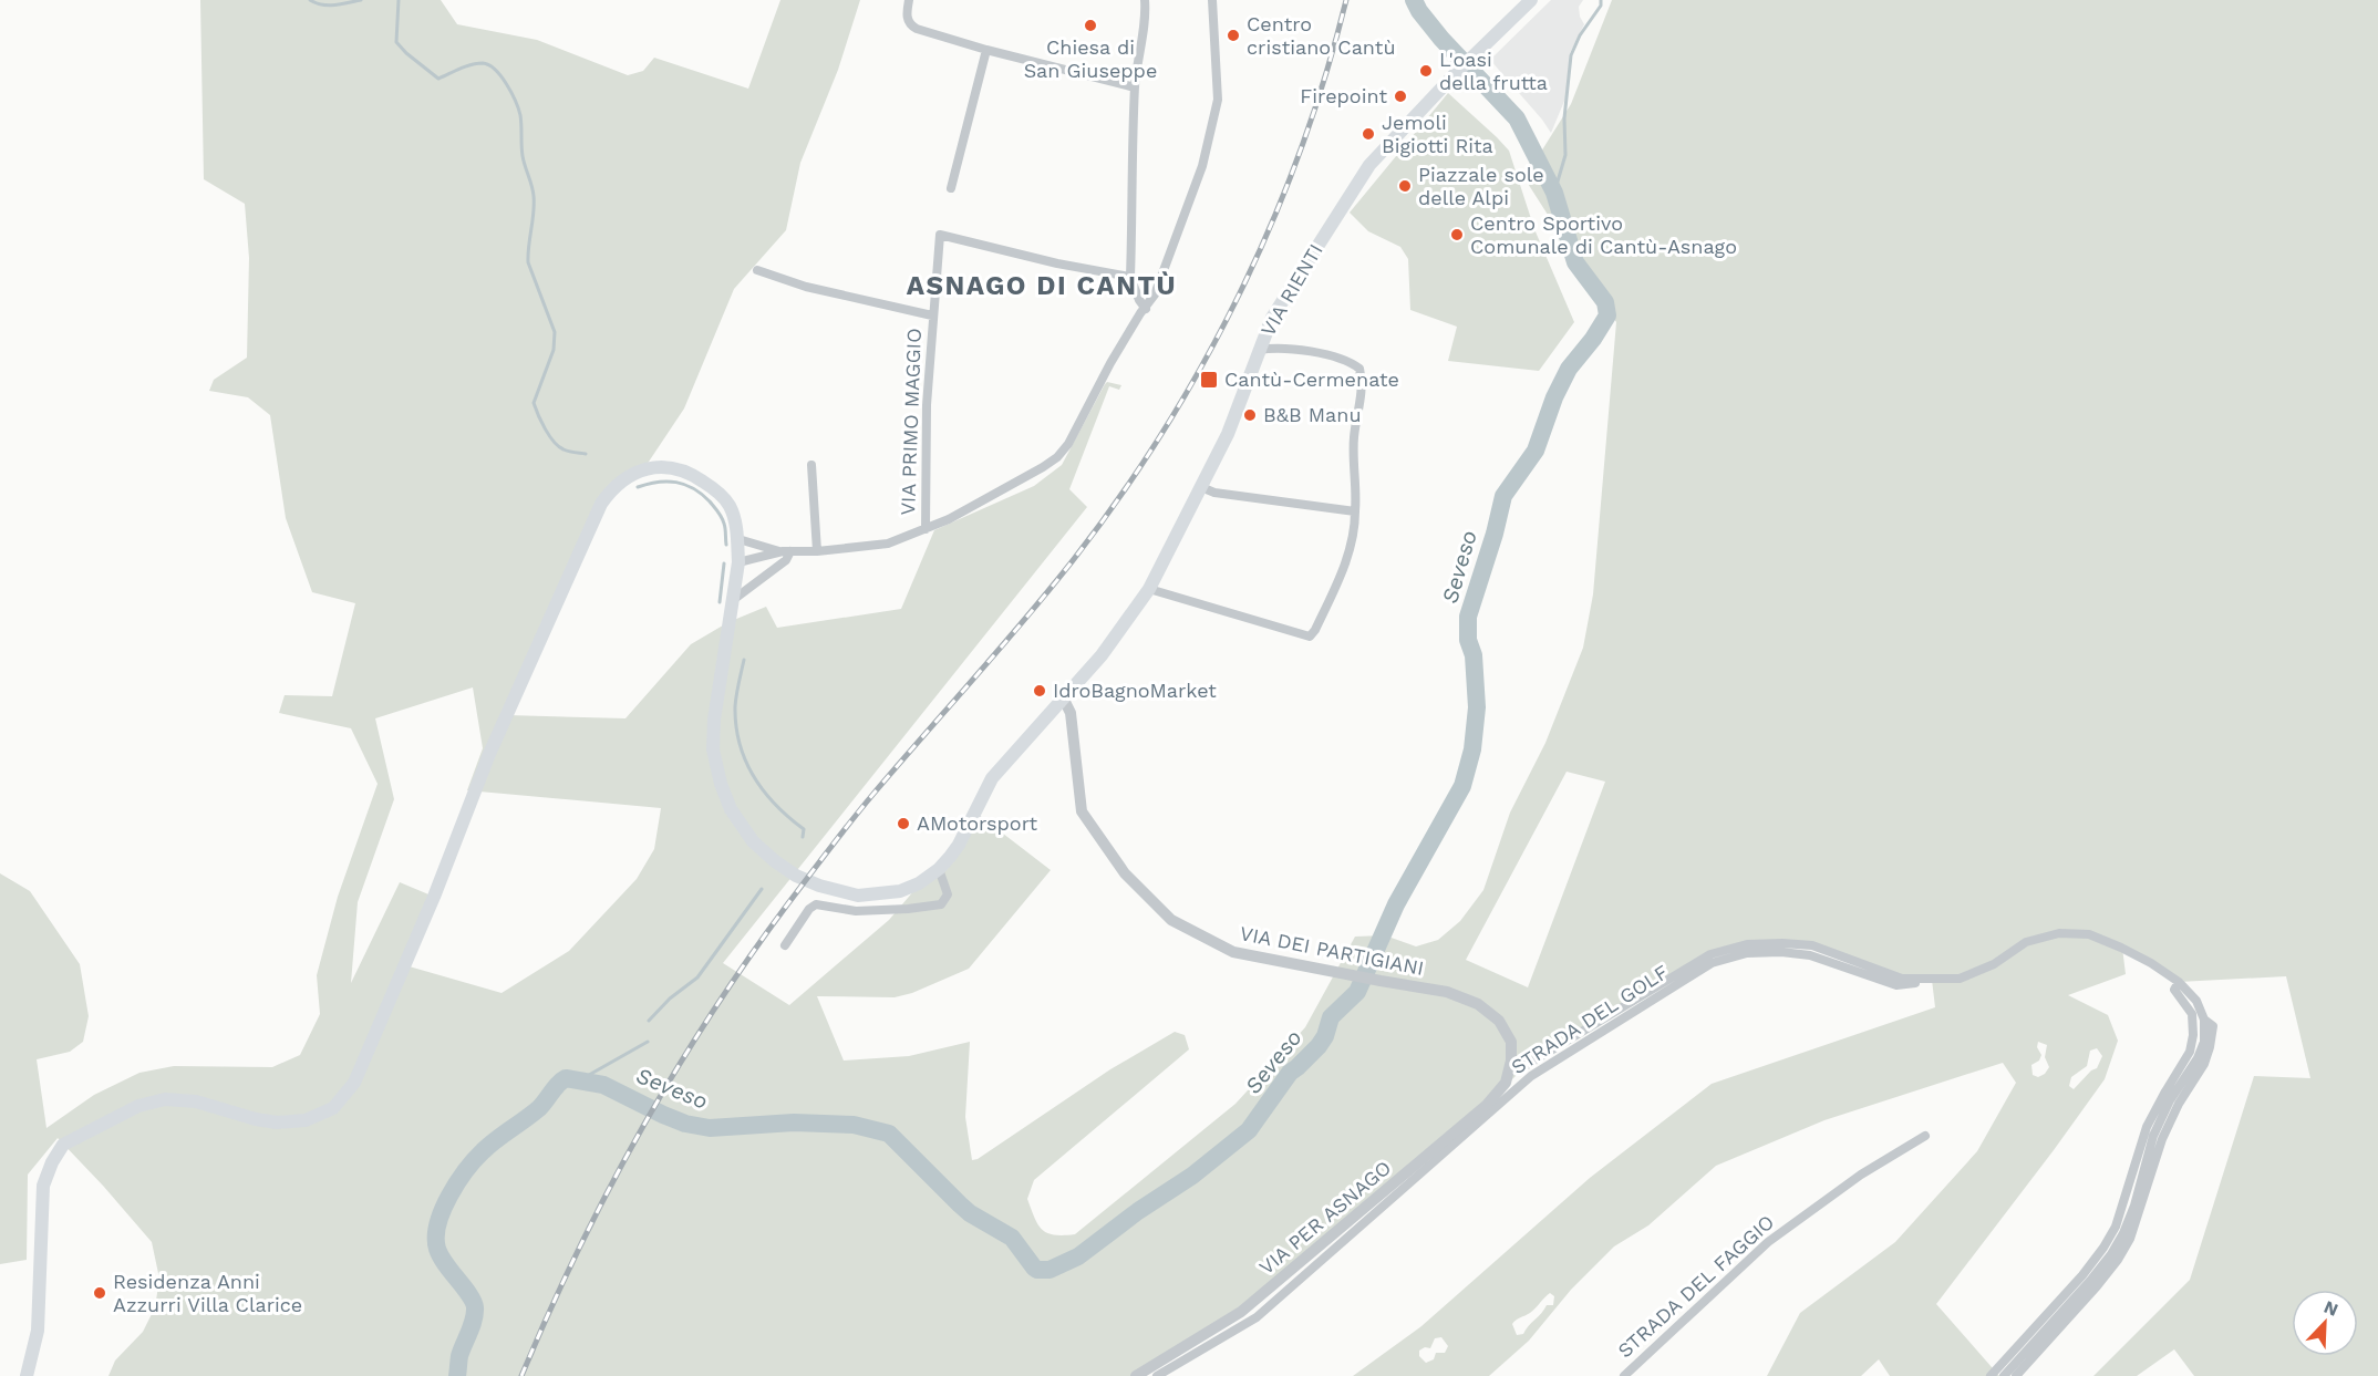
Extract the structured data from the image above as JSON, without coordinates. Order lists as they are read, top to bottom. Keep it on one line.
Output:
{"streets":{"main road":["VIA RIENTI"],"street":["VIA PRIMO MAGGIO","VIA DEI PARTIGIANI","STRADA DEL GOLF","VIA PER ASNAGO","STRADA DEL FAGGIO"]},"crossings":[["VIA RIENTI","VIA DEI PARTIGIANI"],["VIA DEI PARTIGIANI","STRADA DEL GOLF"],["VIA DEI PARTIGIANI","VIA PER ASNAGO"],["STRADA DEL GOLF","VIA PER ASNAGO"]],"districts":["ASNAGO DI CANTÙ"],"water":["Seveso"],"places":{"other":["Chiesa di San Giuseppe","Centro cristiano Cantù","L'oasi della frutta","Firepoint","Jemoli Bigiotti Rita","Piazzale sole delle Alpi","Centro Sportivo Comunale di Cantù-Asnago","B&B Manu","IdroBagnoMarket","AMotorsport","Residenza Anni Azzurri Villa Clarice"],"transit":["Cantù-Cermenate"]},"north":"top right"}
